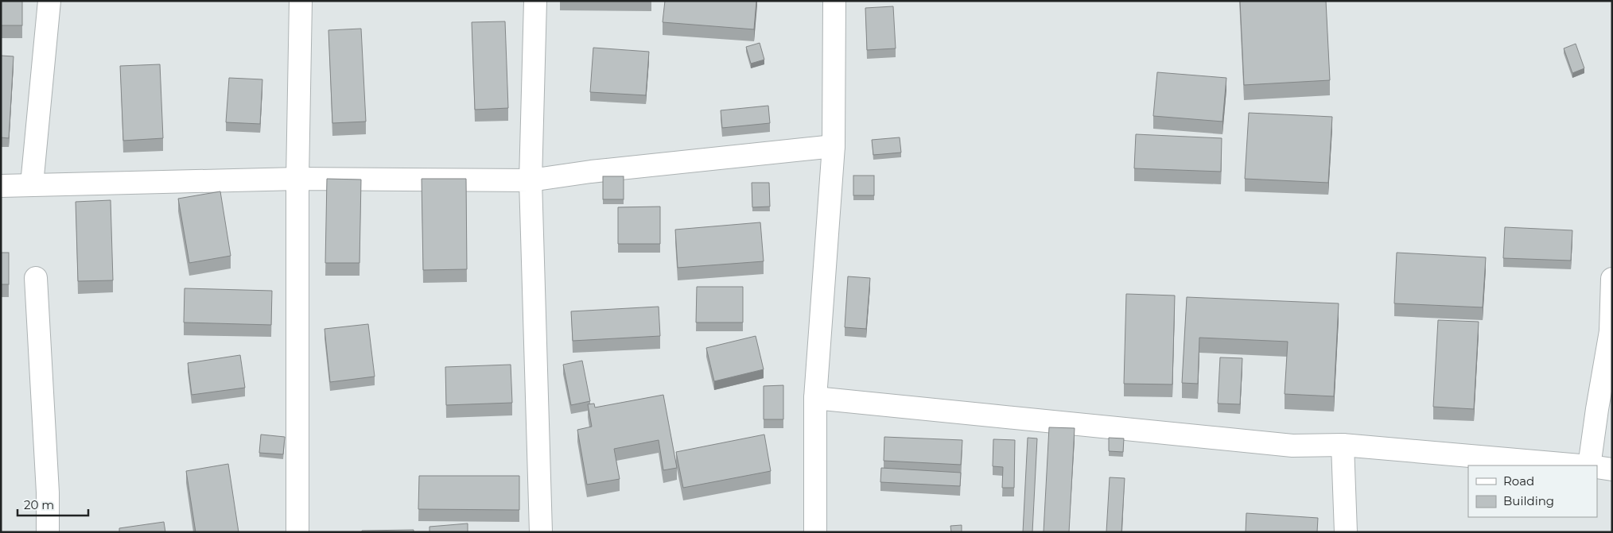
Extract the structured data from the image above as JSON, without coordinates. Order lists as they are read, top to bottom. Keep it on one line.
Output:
{"legend":["Road","Building"],"scale_bar":"20 m"}
